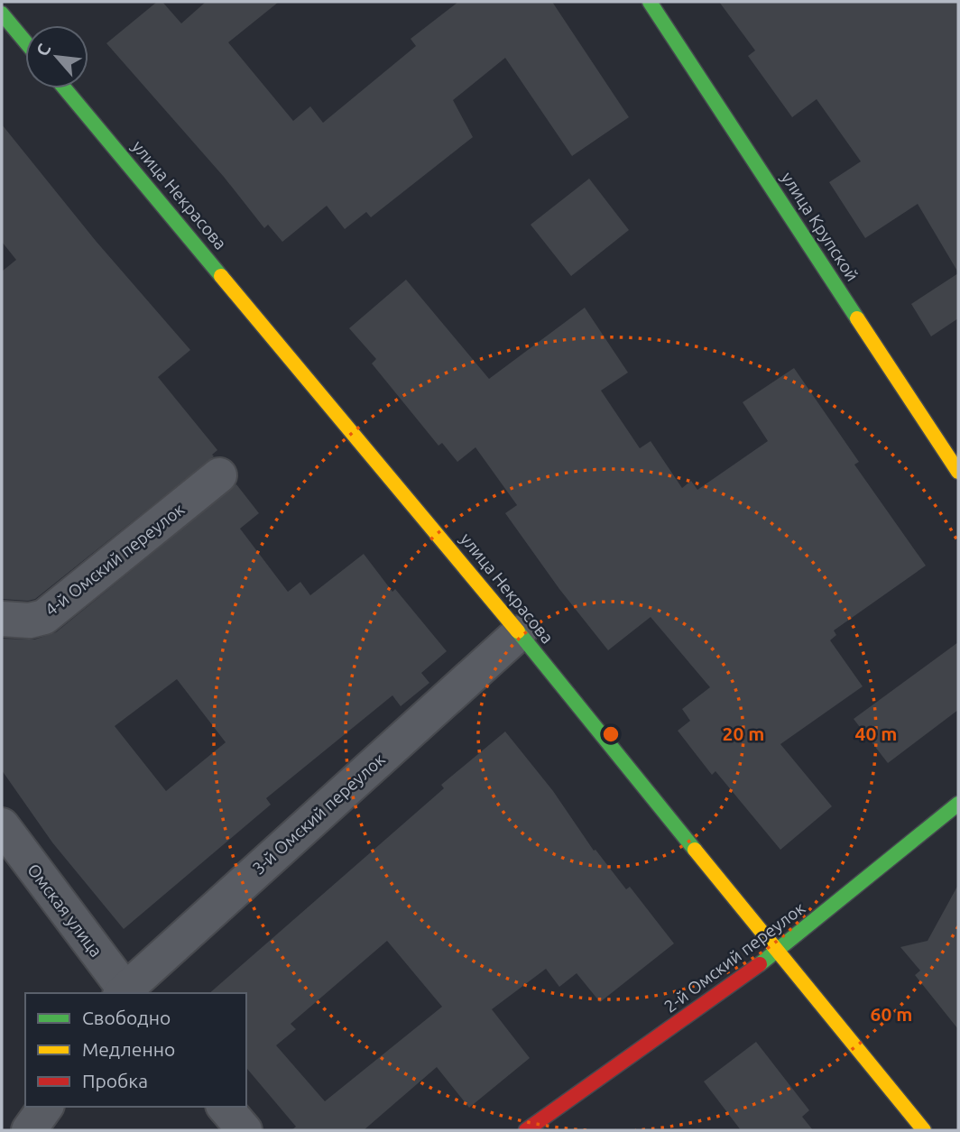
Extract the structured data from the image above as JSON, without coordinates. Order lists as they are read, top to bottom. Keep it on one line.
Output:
{"streets":{"street":["улица Некрасова","улица Крупской","4-й Омский переулок","3-й Омский переулок","Омская улица","2-й Омский переулок"]},"crossings":[["улица Некрасова","3-й Омский переулок"],["улица Некрасова","2-й Омский переулок"],["3-й Омский переулок","Омская улица"]],"legend":["Свободно","Медленно","Пробка"],"north":"top left","rings":["20 m","40 m","60 m"]}
